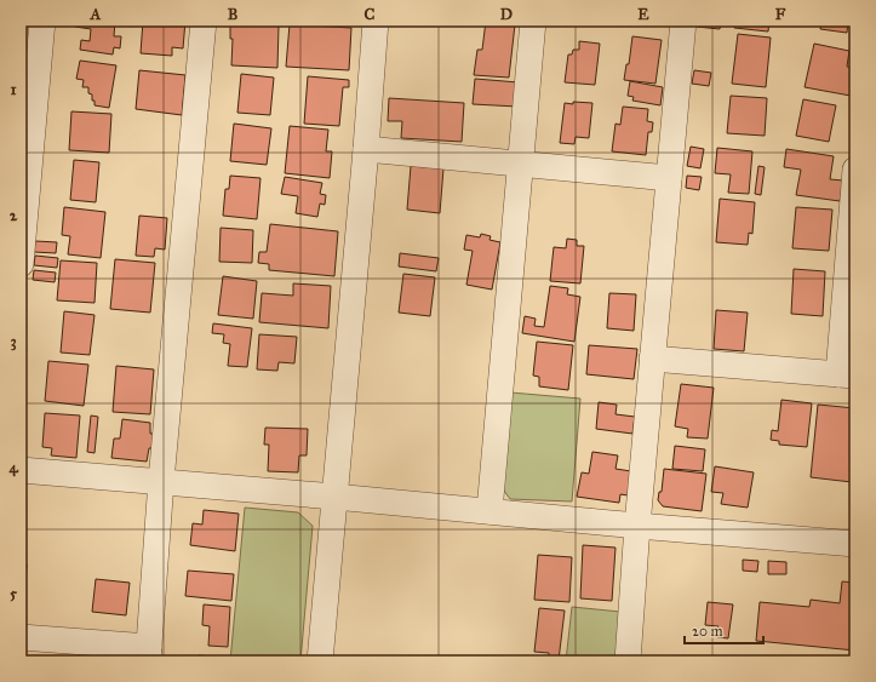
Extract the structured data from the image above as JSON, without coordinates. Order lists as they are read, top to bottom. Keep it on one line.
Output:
{"scale_bar":"20 m","grid":{"columns":["A","B","C","D","E","F"],"rows":["1","2","3","4","5"]}}
